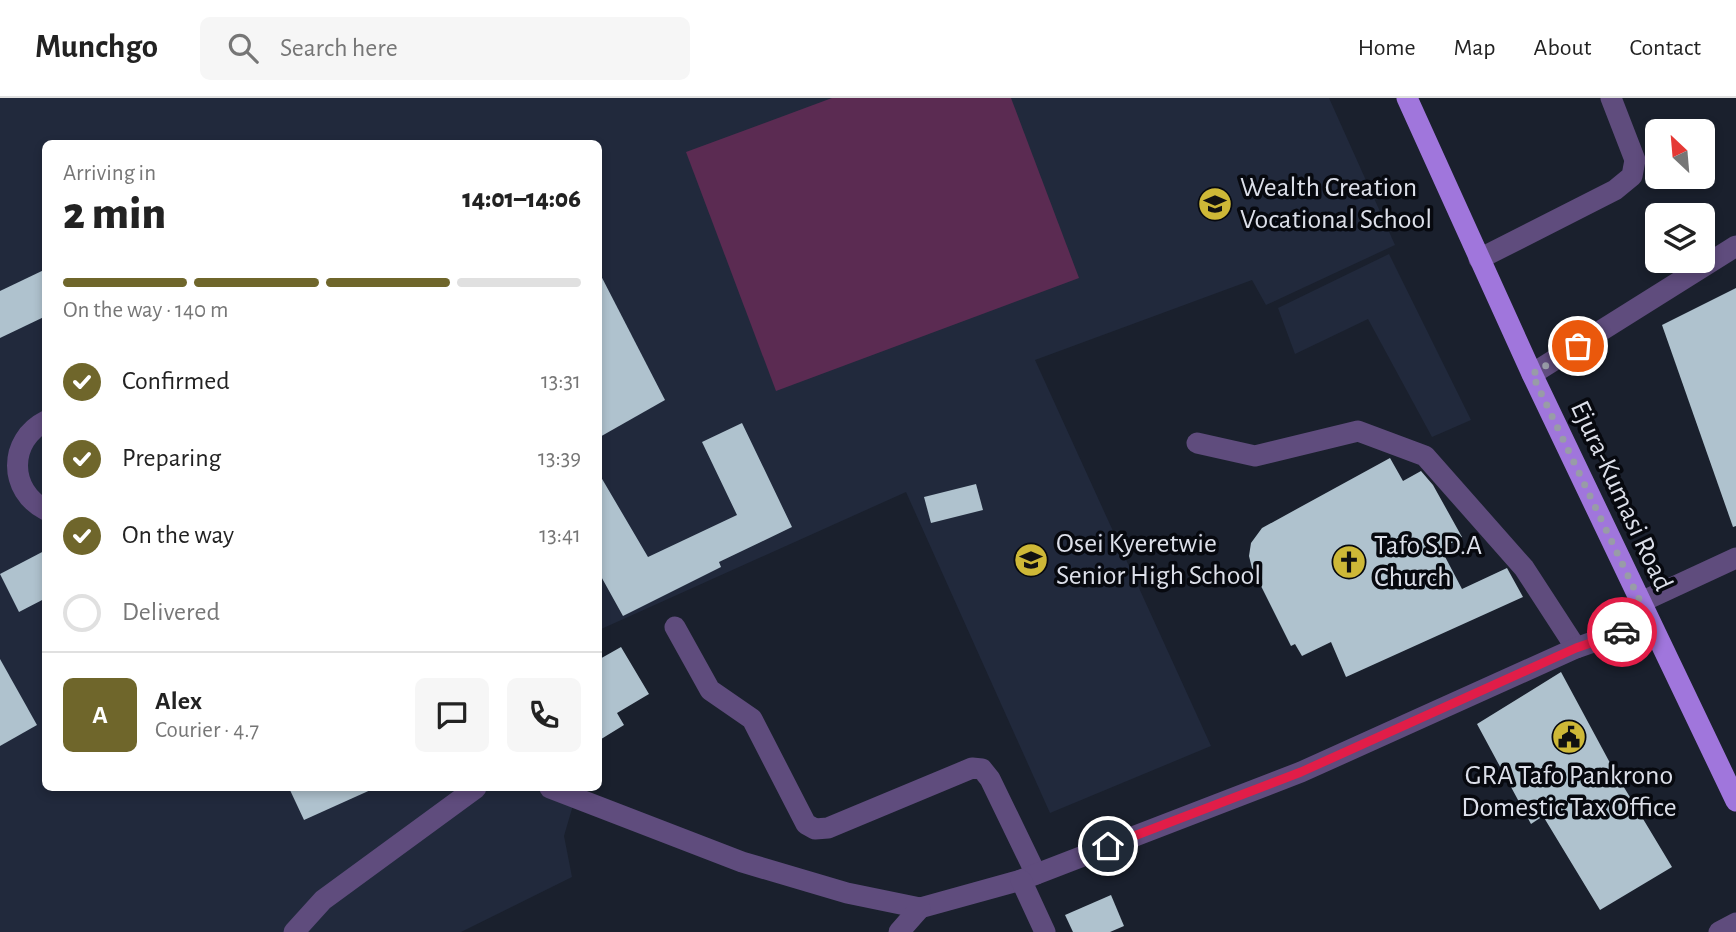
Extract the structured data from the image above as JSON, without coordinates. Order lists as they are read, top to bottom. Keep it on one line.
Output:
{"streets":{"main road":["Ejura-Kumasi Road"]},"places":{"school or university":["Wealth Creation Vocational School","Osei Kyeretwie Senior High School"],"church":["Tafo S.D.A Church"],"public building":["GRA Tafo Pankrono Domestic Tax Office"]},"north":"top left","page":{"header":"Munchgo","search":"Search here","nav":["Home","Map","About","Contact"],"heading":["2 min","Arriving in","14:01–14:06"],"panel":["Alex","Courier · 4.7"],"bar":"On the way · 140 m","list":[["Confirmed","13:31"],["Preparing","13:39"],["On the way","13:41"],"Delivered"],"round":"A"}}
